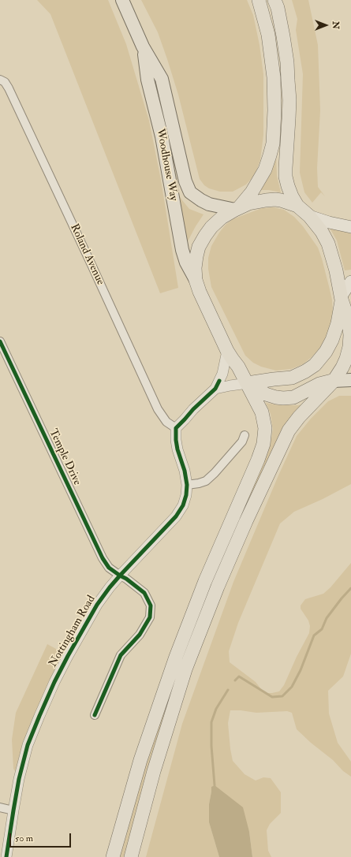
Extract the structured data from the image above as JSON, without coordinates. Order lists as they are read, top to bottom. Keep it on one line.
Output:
{"streets":{"main road":["Woodhouse Way"],"street":["Roland Avenue","Temple Drive","Nottingham Road"]},"crossings":[["Roland Avenue","Nottingham Road"],["Temple Drive","Nottingham Road"]],"scale_bar":"50 m","north":"right"}
